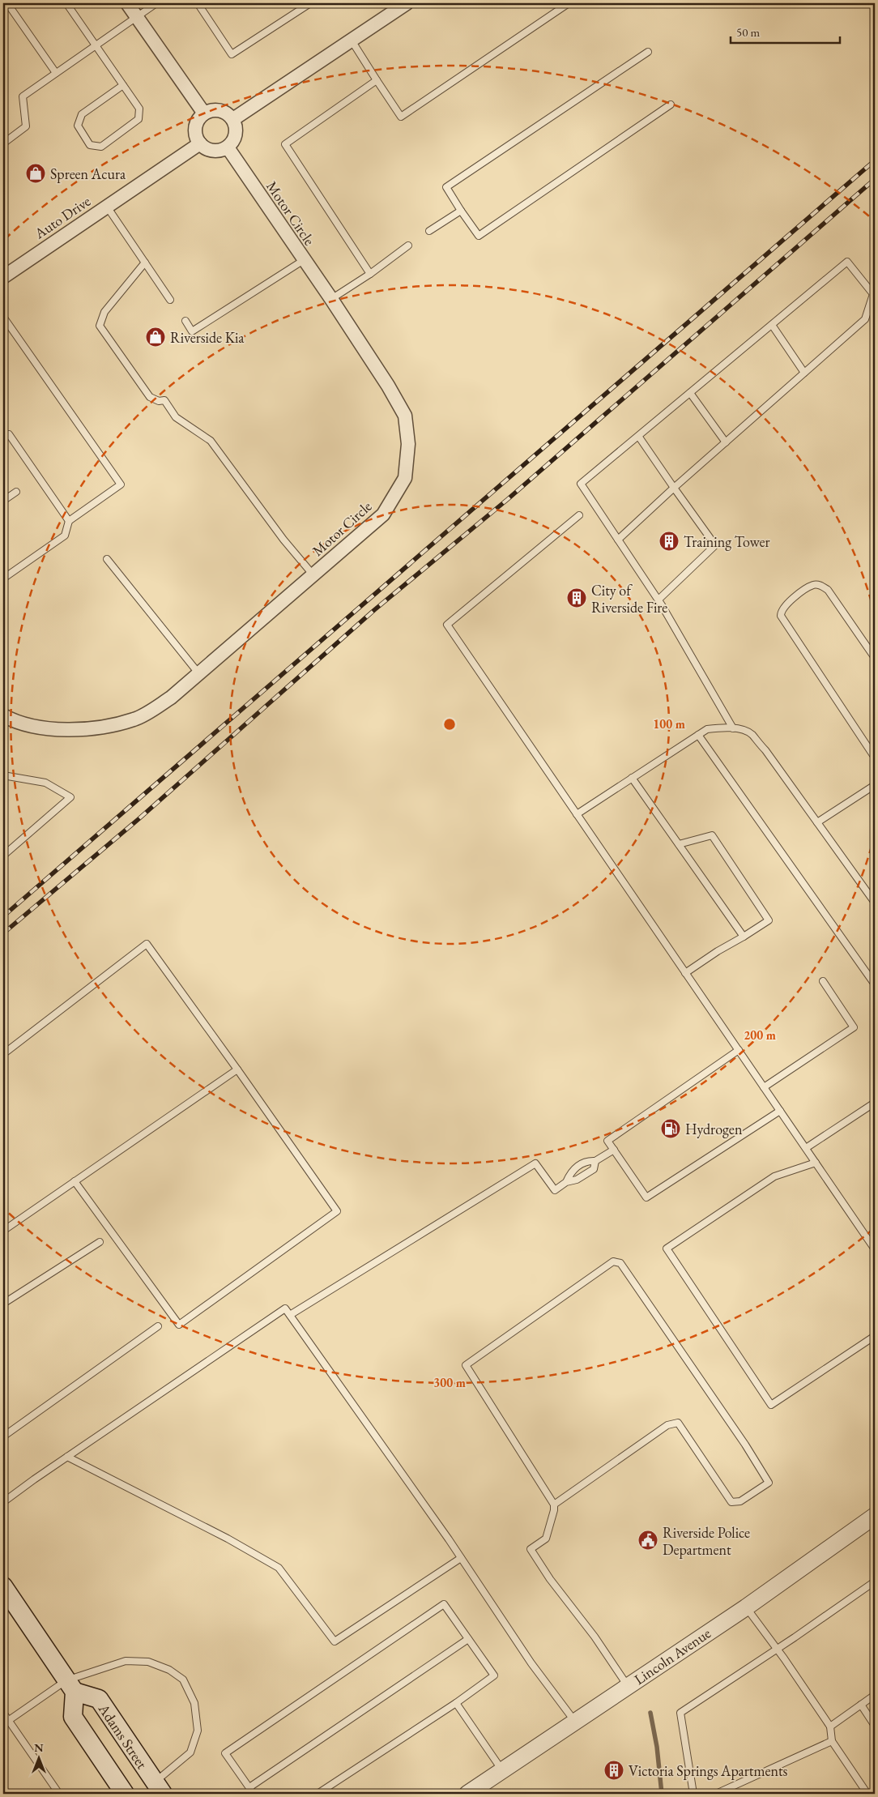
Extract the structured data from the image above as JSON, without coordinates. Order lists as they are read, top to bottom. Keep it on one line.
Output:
{"streets":{"main road":["Adams Street"],"street":["Motor Circle","Auto Drive","Lincoln Avenue"]},"crossings":[["Motor Circle","Auto Drive"]],"places":{"shop":["Spreen Acura","Riverside Kia"],"building":["Training Tower","City of Riverside Fire","Victoria Springs Apartments"],"fuel station":["Hydrogen"],"public building":["Riverside Police Department"]},"scale_bar":"50 m","north":"top","rings":["100 m","200 m","300 m"]}
